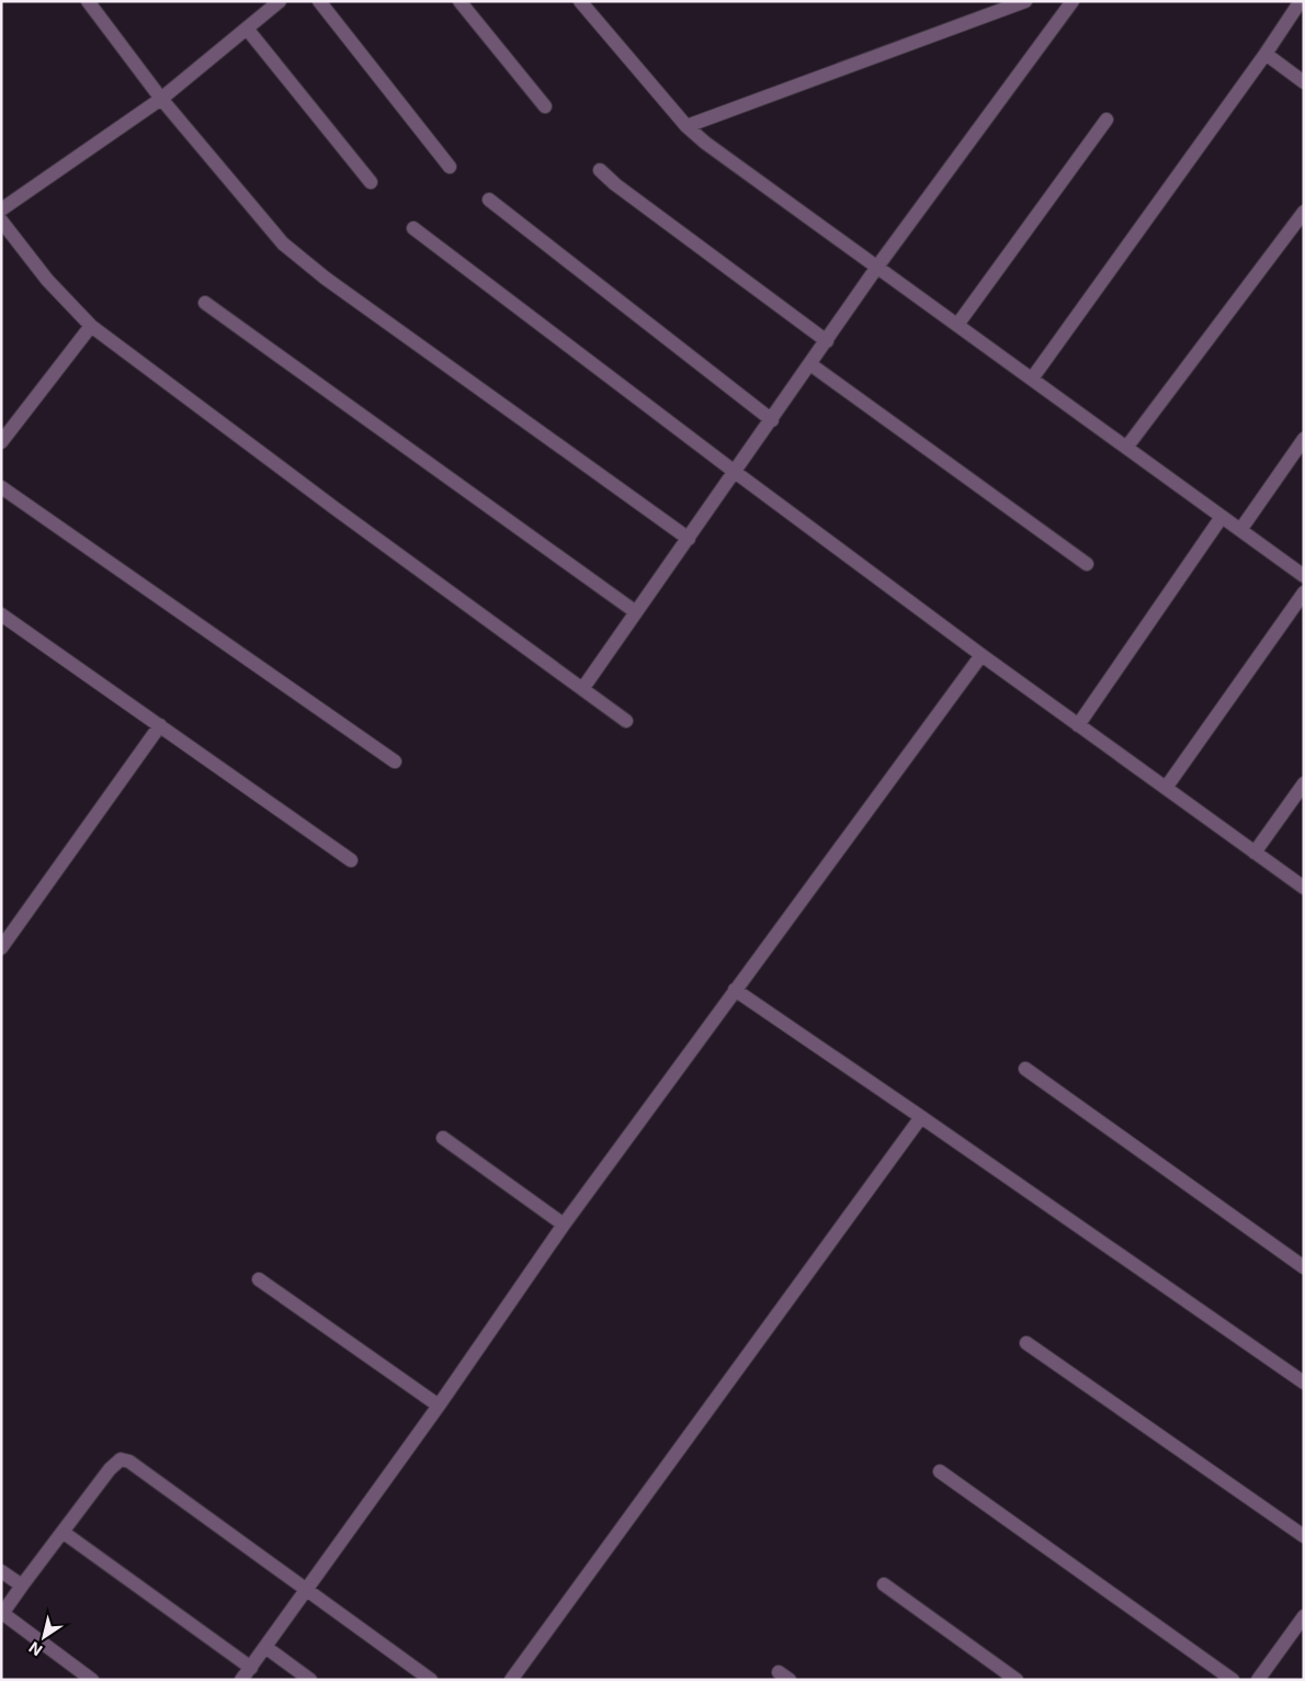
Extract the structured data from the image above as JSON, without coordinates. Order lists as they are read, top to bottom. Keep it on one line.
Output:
{"north":"bottom left"}
